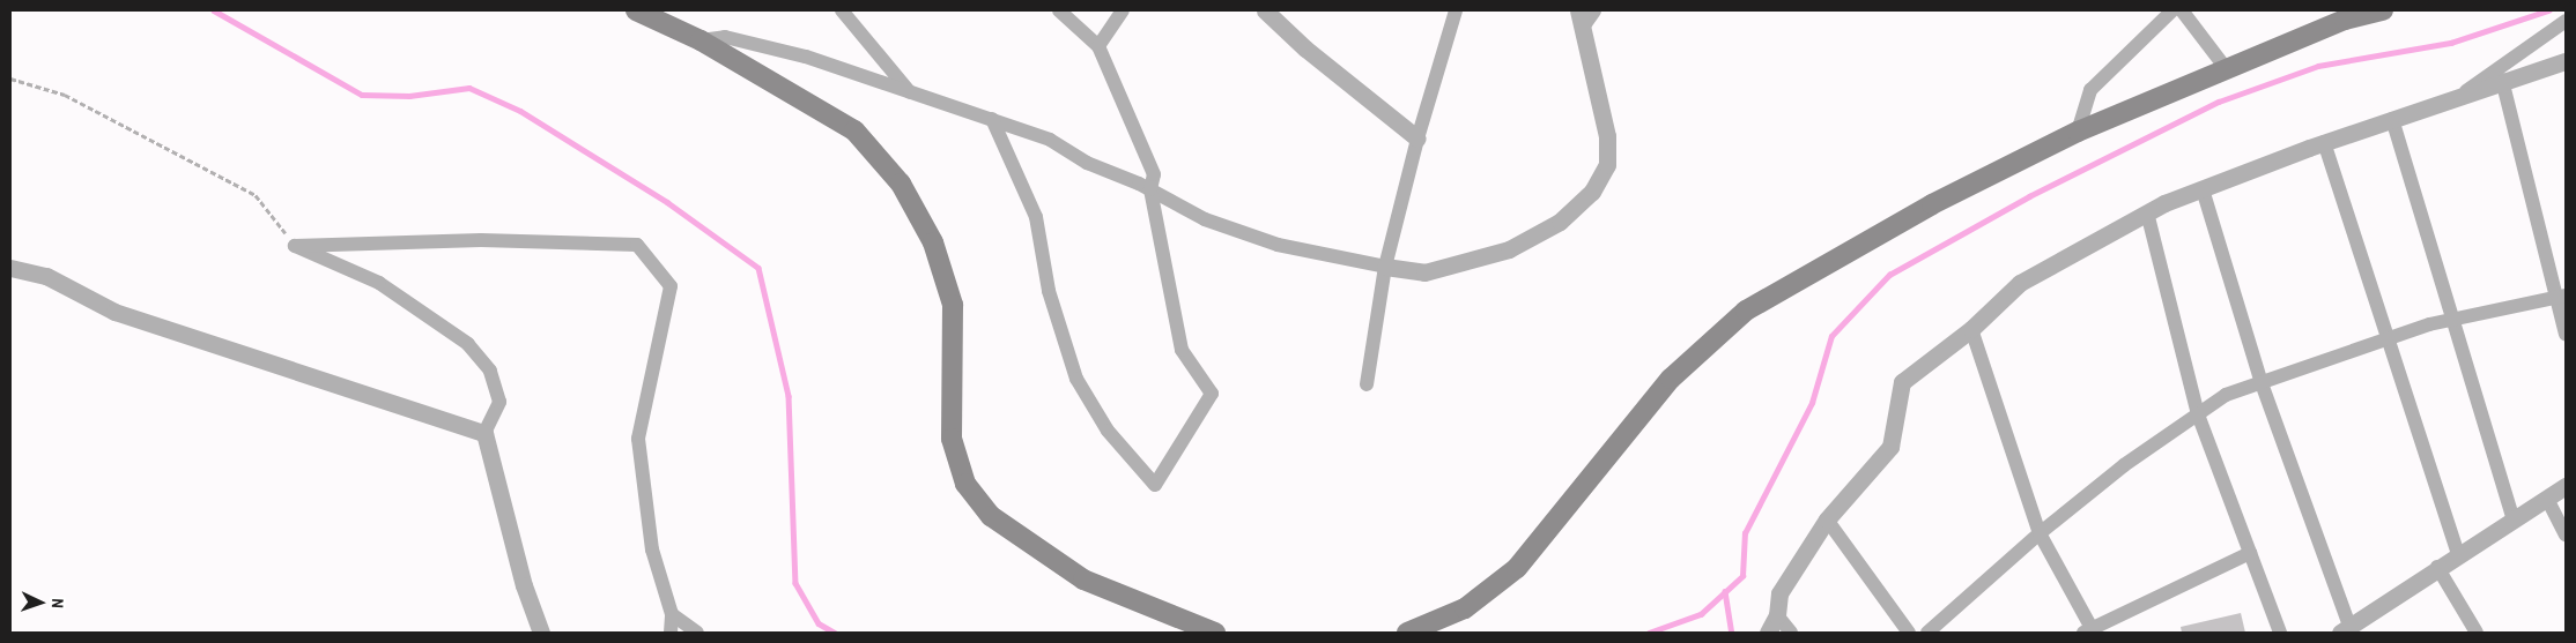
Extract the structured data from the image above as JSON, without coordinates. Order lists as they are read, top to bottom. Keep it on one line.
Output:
{"north":"right"}
